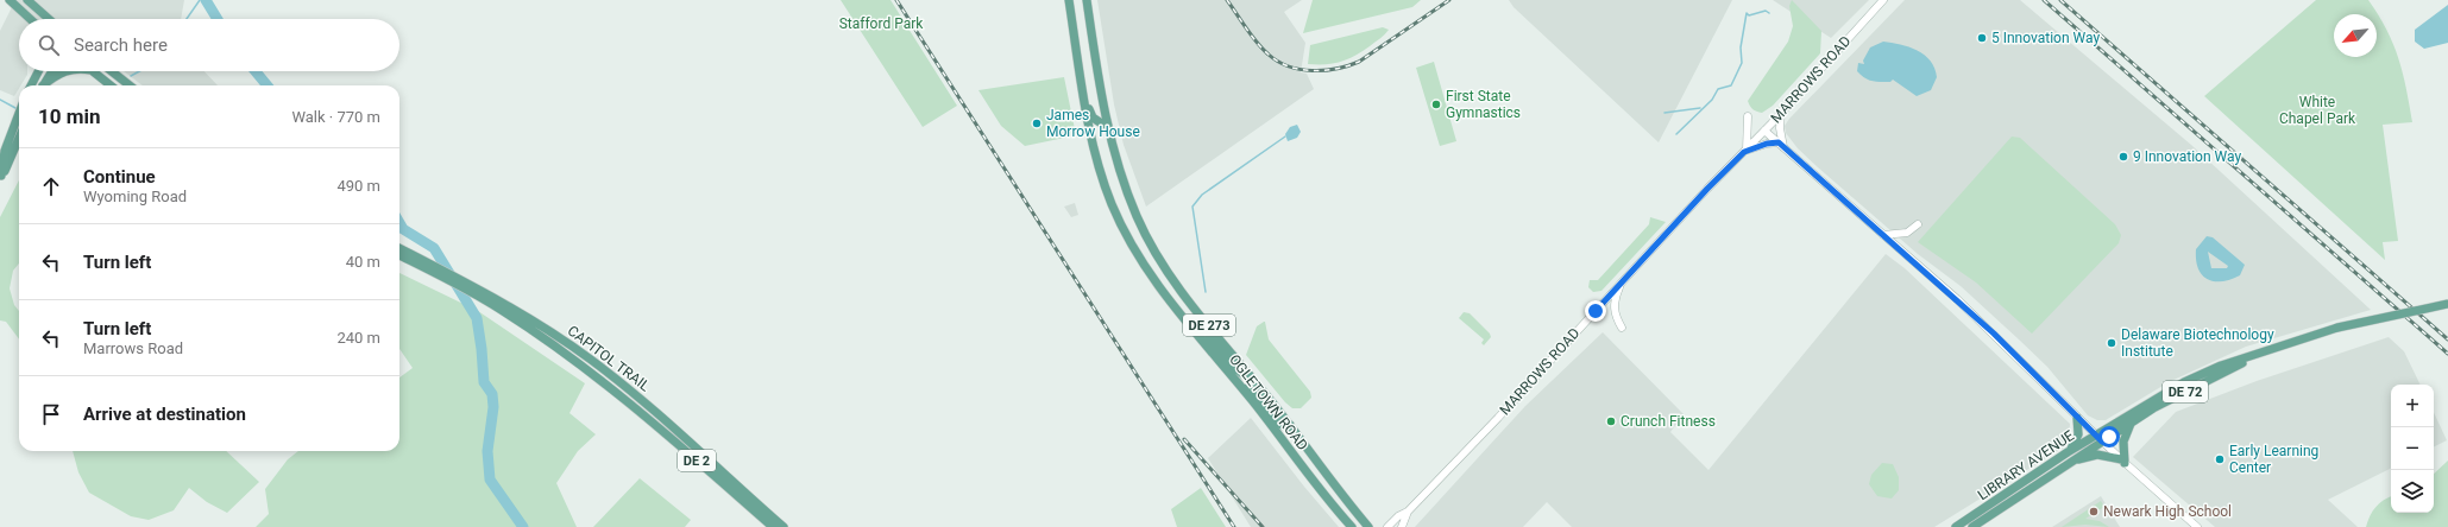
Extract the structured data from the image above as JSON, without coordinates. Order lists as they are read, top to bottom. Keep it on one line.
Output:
{"streets":{"main road":["DE 273","CAPITOL TRAIL","DE 72","OGLETOWN ROAD","DE 2","LIBRARY AVENUE"],"street":["MARROWS ROAD"]},"parks":["Stafford Park","White Chapel Park"],"places":["5 Innovation Way","First State Gymnastics","James Morrow House","9 Innovation Way","Delaware Biotechnology Institute","Crunch Fitness","Early Learning Center","Newark High School"],"north":"bottom left","page":{"search":"Search here","heading":["10 min","Walk · 770 m"],"list":[["Continue","Wyoming Road","490 m"],["Turn left","40 m"],["Turn left","Marrows Road","240 m"],"Arrive at destination"],"map_buttons":["+","−"]}}
